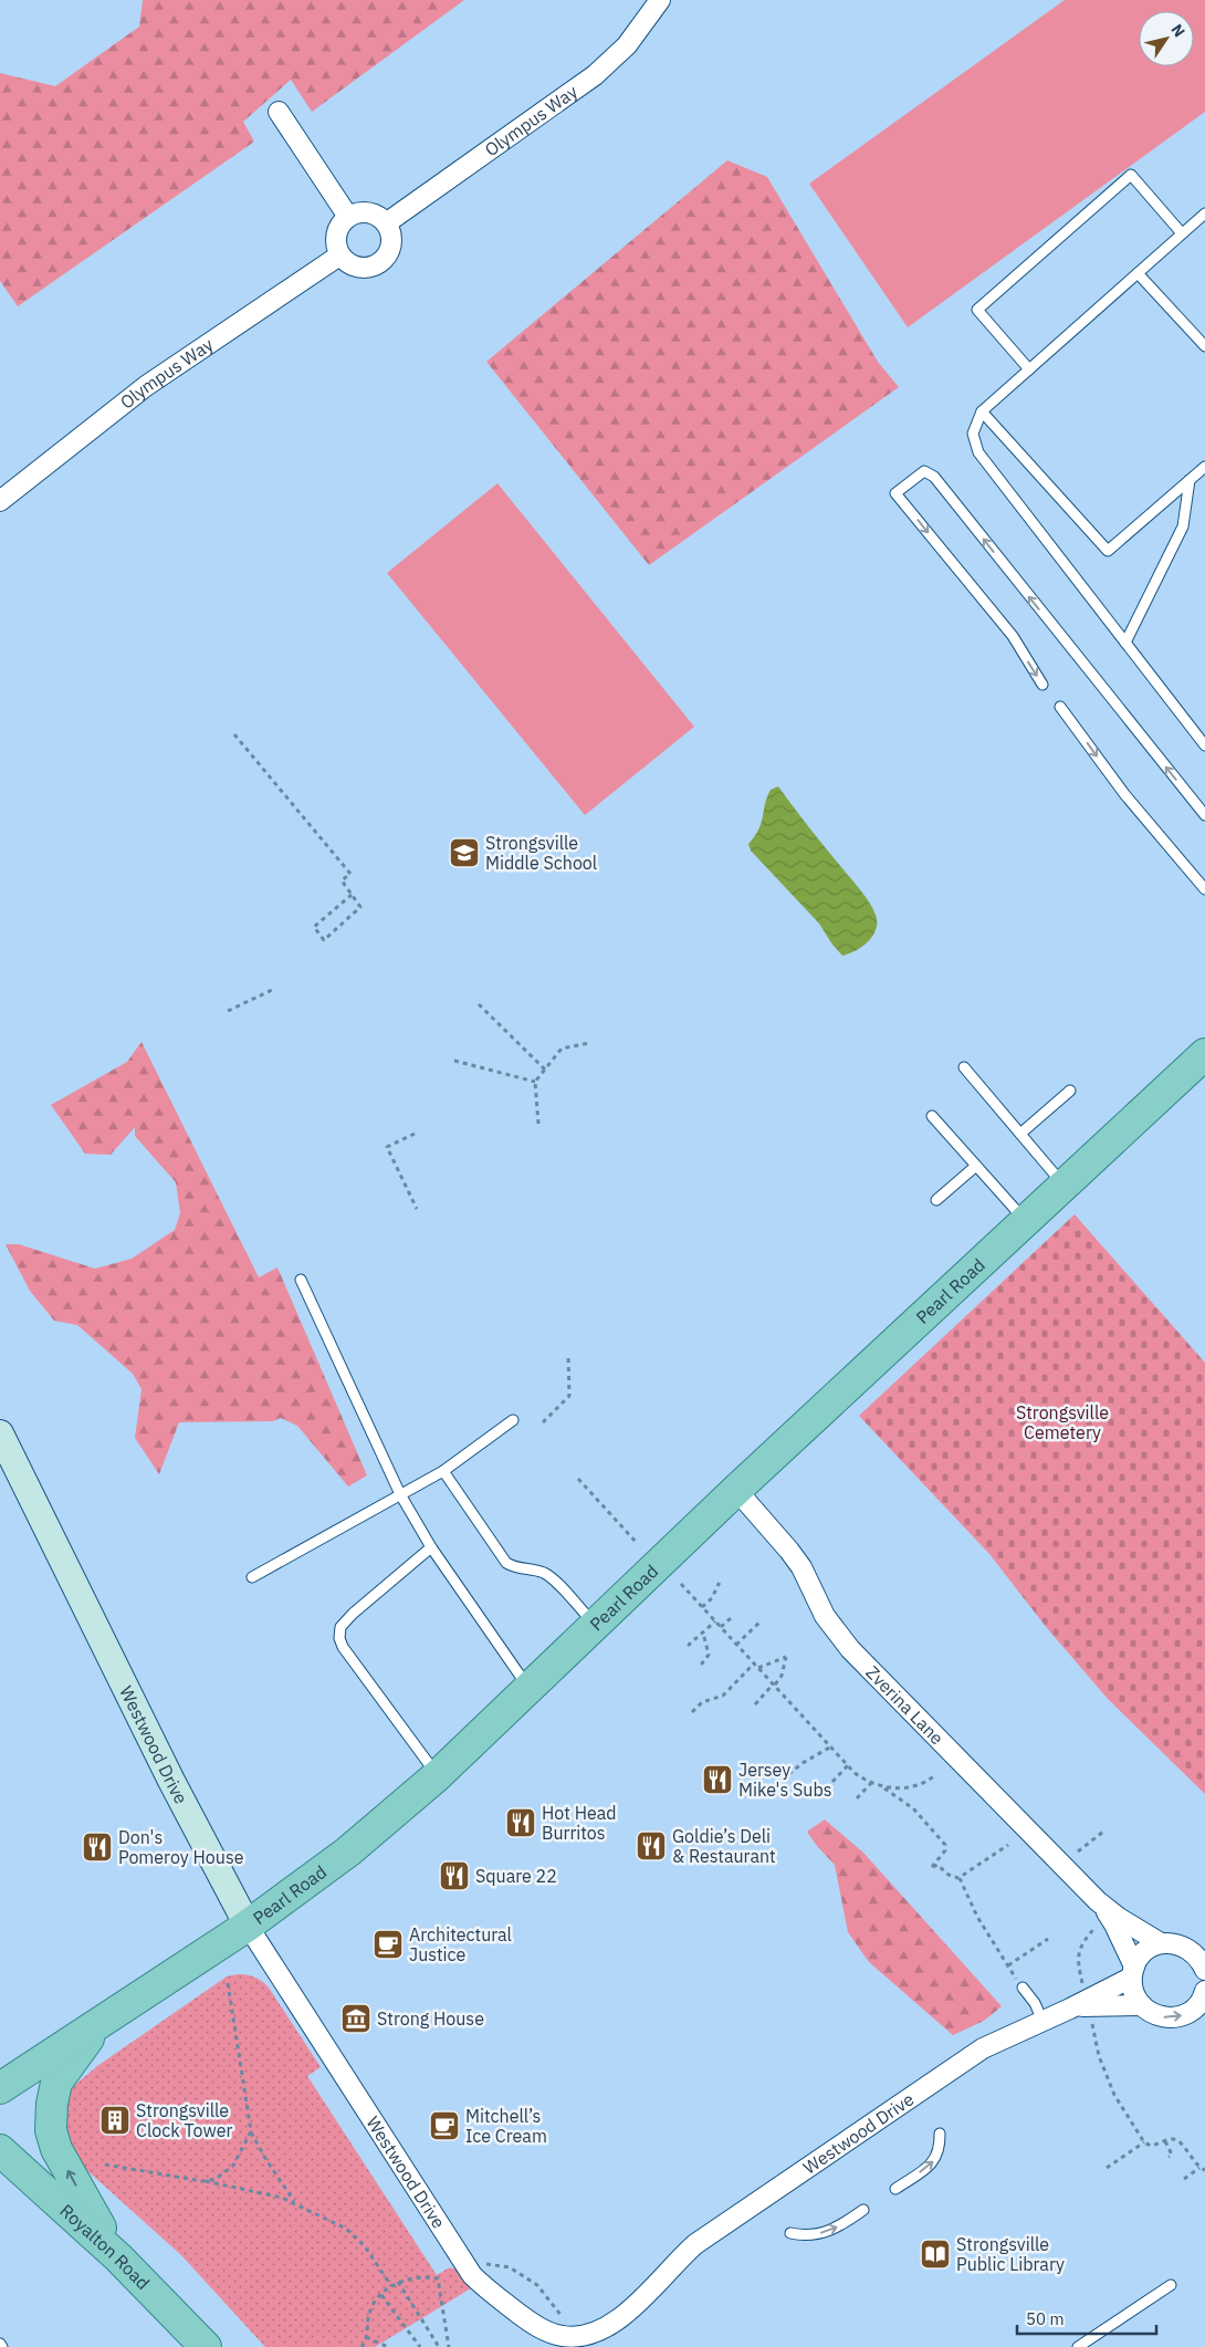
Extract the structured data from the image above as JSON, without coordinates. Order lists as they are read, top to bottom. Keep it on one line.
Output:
{"streets":{"main road":["Pearl Road","Royalton Road"],"street":["Olympus Way","Zverina Lane","Westwood Drive"]},"crossings":[["Pearl Road","Zverina Lane"],["Pearl Road","Westwood Drive"],["Zverina Lane","Westwood Drive"]],"parks":["Strongsville Cemetery"],"places":{"school or university":["Strongsville Middle School"],"restaurant":["Jersey Mike's Subs","Hot Head Burritos","Goldie’s Deli & Restaurant","Don's Pomeroy House","Square 22"],"cafe":["Architectural Justice","Mitchell’s Ice Cream"],"museum":["Strong House"],"building":["Strongsville Clock Tower"],"library":["Strongsville Public Library"]},"scale_bar":"50 m","north":"top right"}
